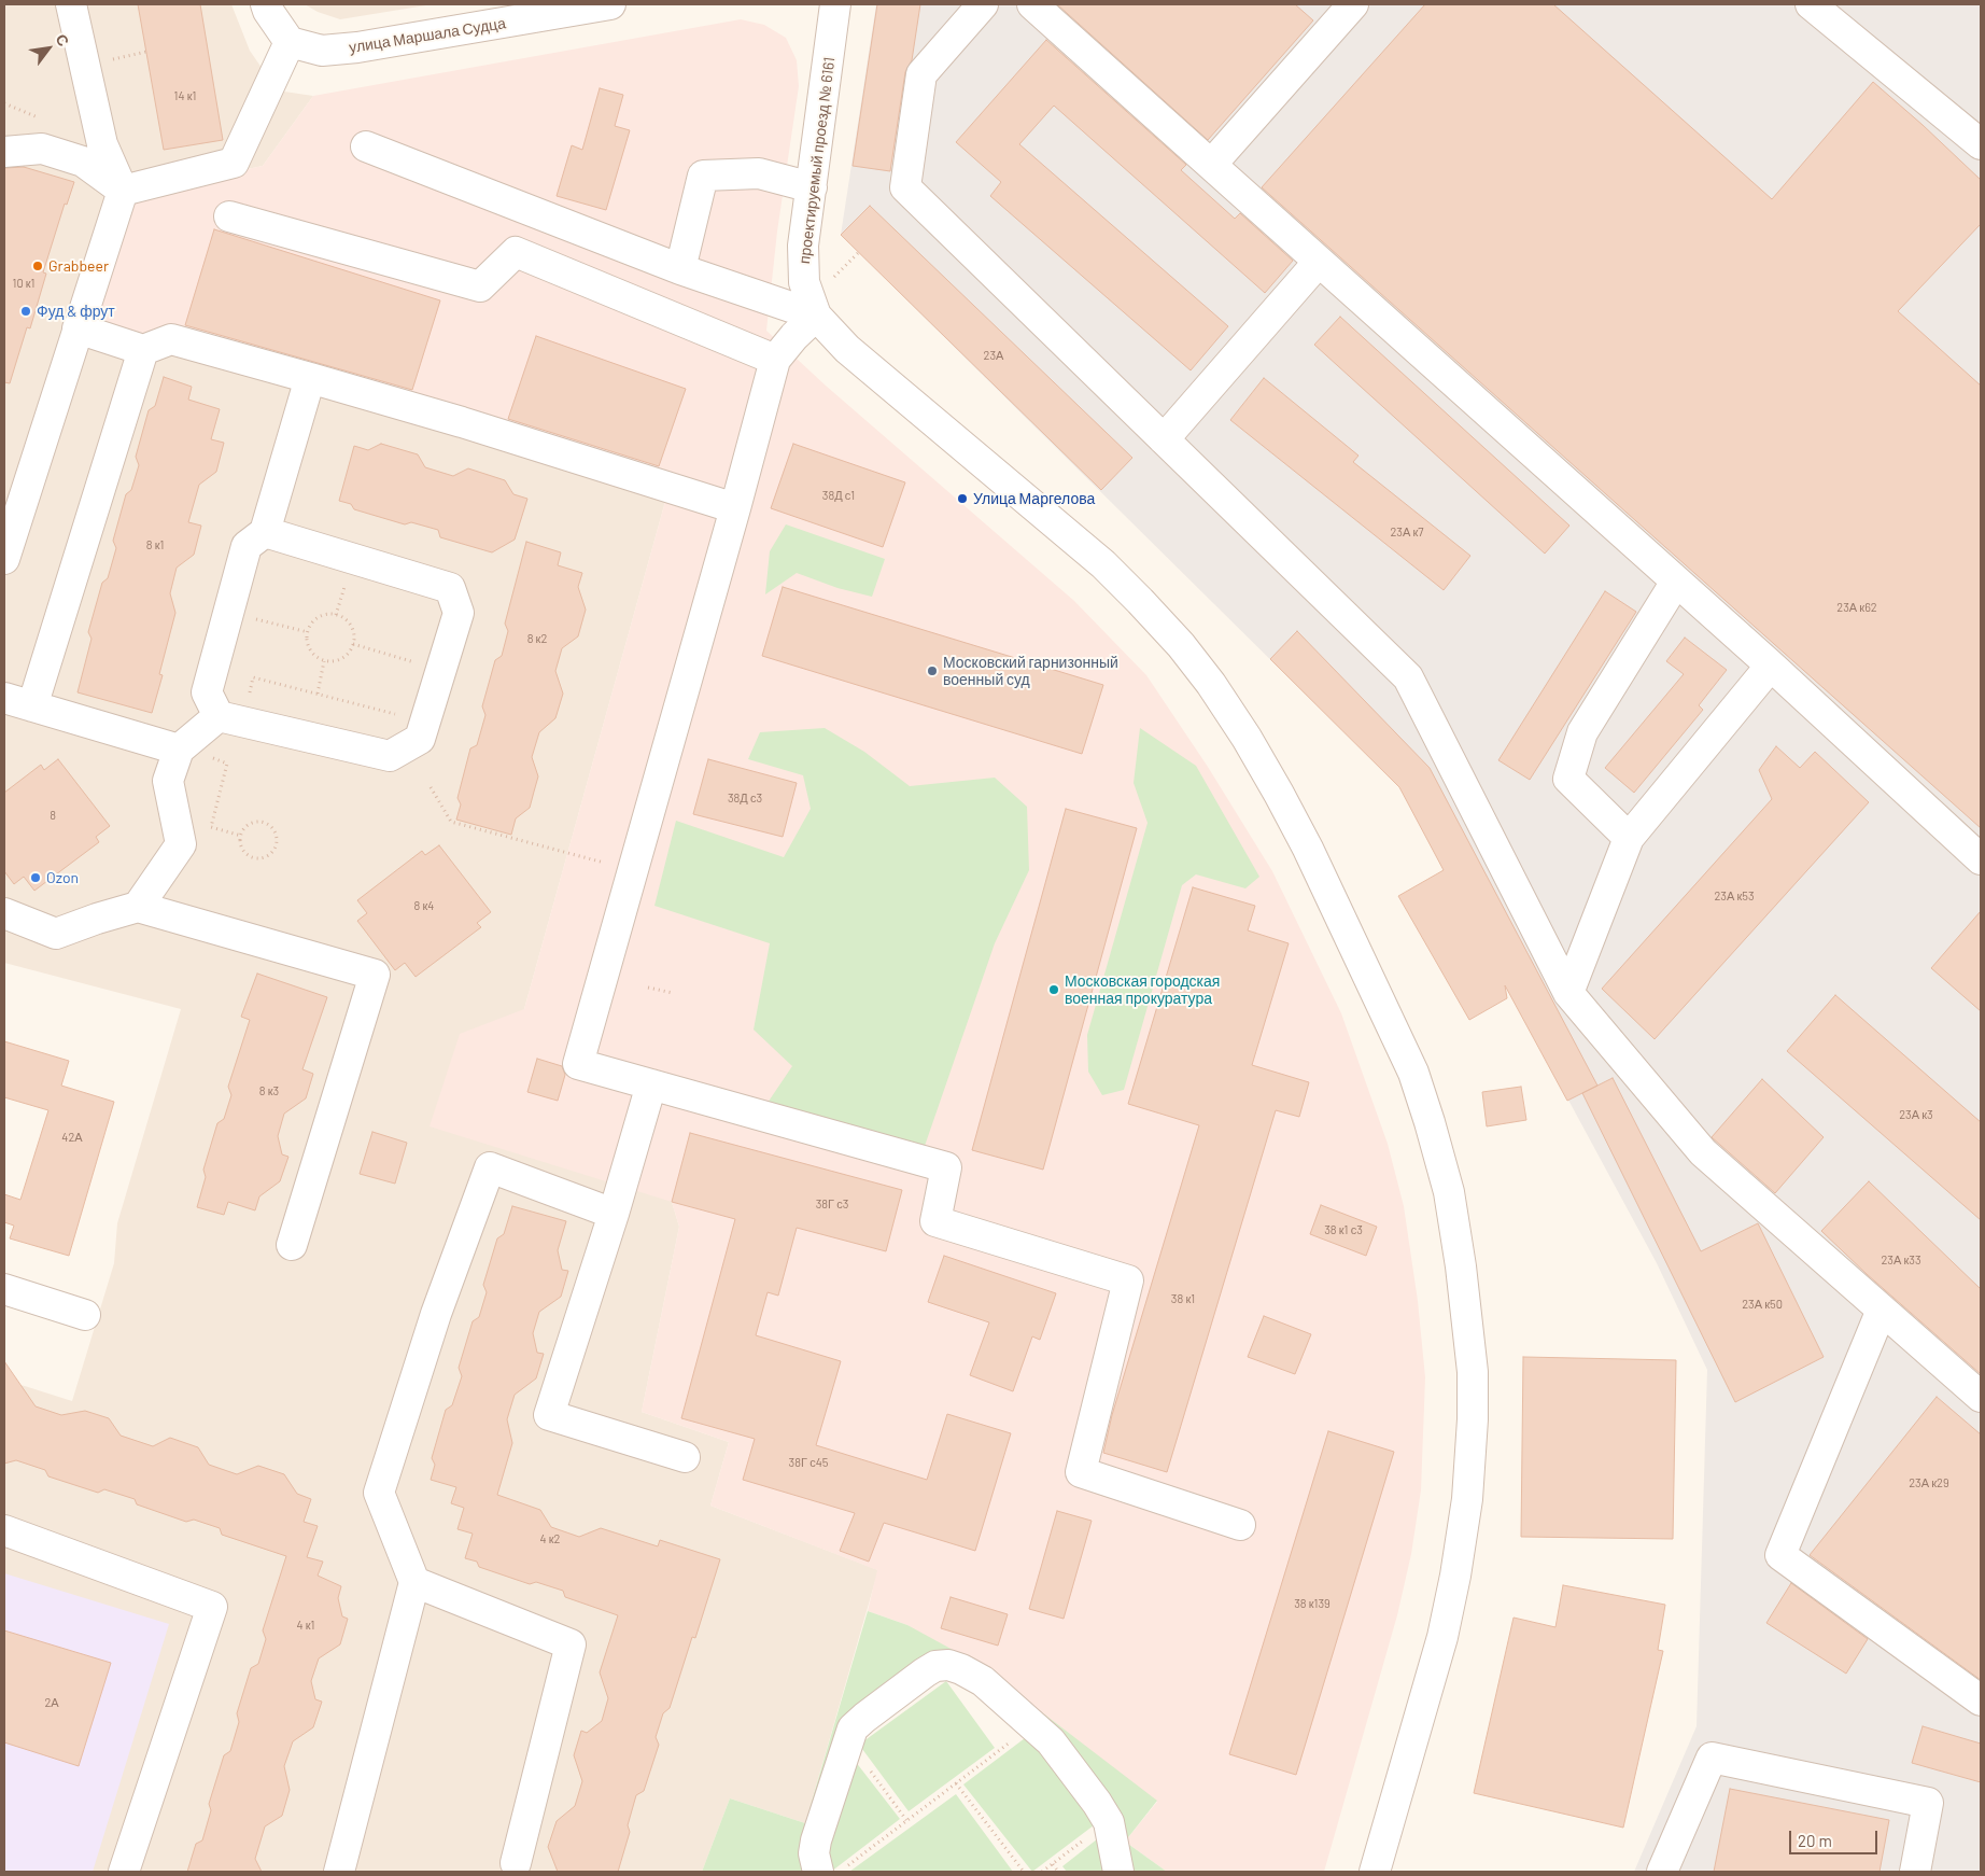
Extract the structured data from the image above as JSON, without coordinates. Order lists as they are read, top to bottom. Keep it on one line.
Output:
{"streets":{"street":["улица Маршала Судца","проектируемый проезд № 6161"]},"places":["Grabbeer","Фуд & фрут","Улица Маргелова","Московский гарнизонный военный суд","Ozon","Московская городская военная прокуратура"],"house_numbers":["14 к1","10 к1","23А","38Д с1","23А к7","8 к1","23А к62","8 к2","38Д с3","8","23А к53","8 к4","8 к3","23А к3","42А","38Г с3","38 к1 с3","23А к33","38 к1","23А к50","38Г с45","23А к29","4 к2","38 к139","4 к1","2А"],"scale_bar":"20 m","north":"top right"}
